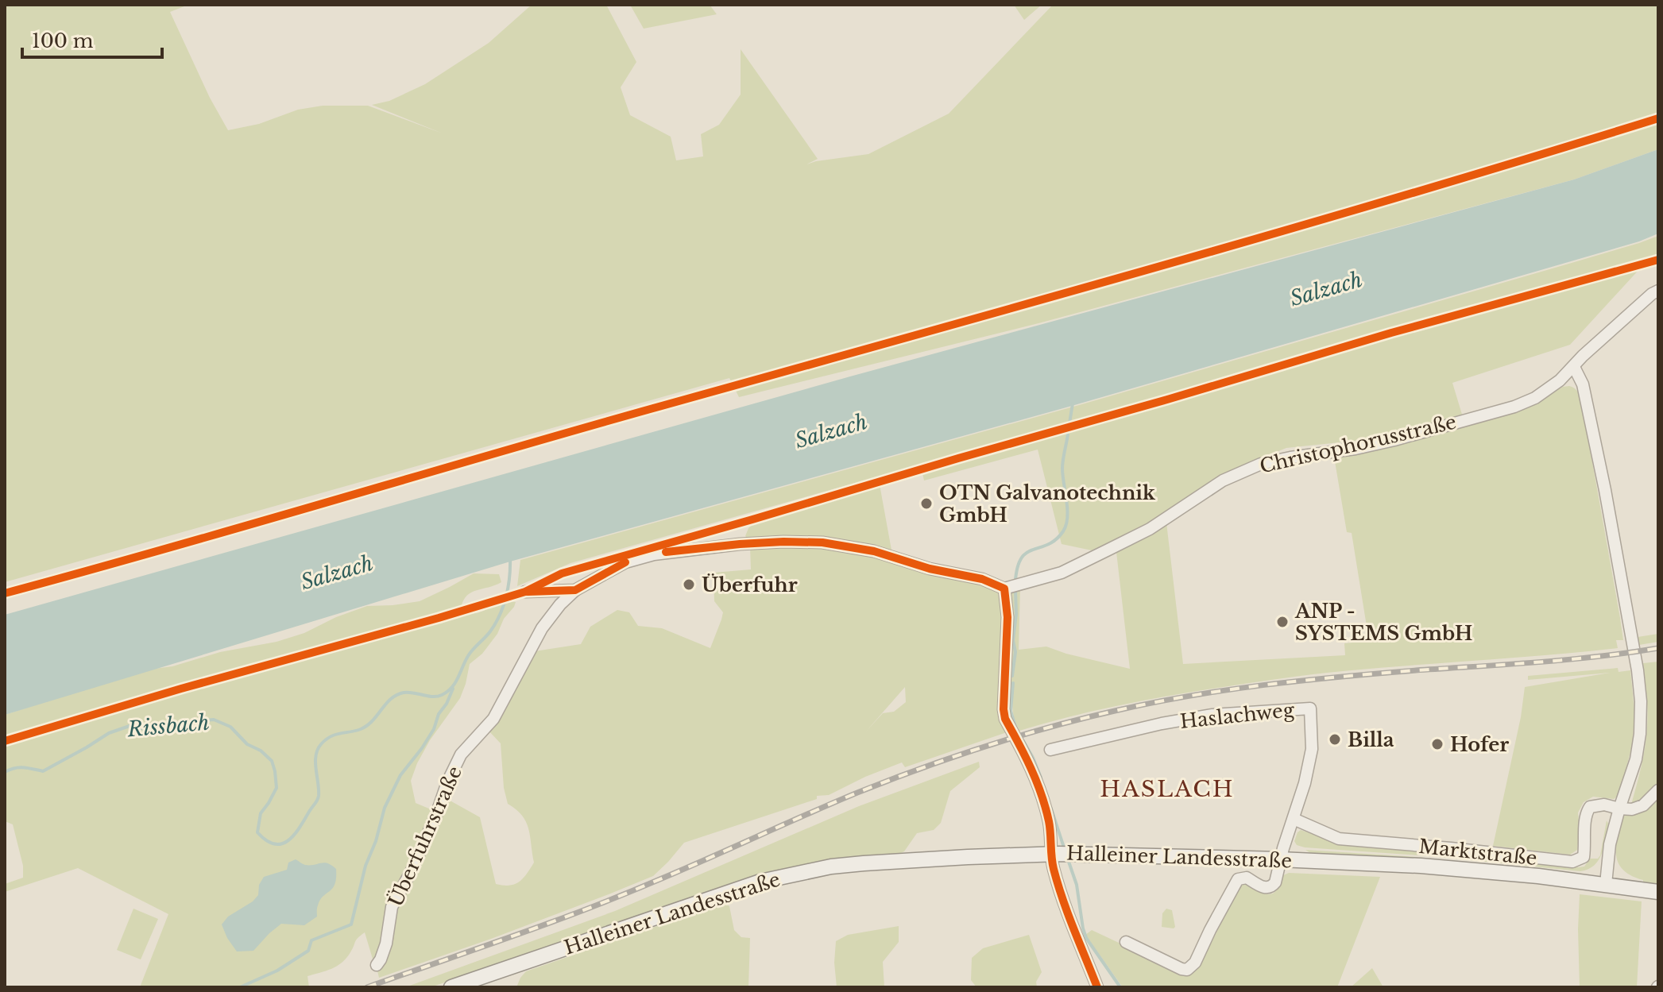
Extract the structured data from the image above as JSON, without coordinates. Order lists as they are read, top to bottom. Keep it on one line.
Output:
{"streets":{"main road":["Halleiner Landesstraße"],"street":["Christophorusstraße","Haslachweg","Überfuhrstraße","Marktstraße"]},"crossings":[["Christophorusstraße","Überfuhrstraße"],["Haslachweg","Marktstraße"],["Haslachweg","Halleiner Landesstraße"]],"districts":["HASLACH"],"water":["Salzach","Rissbach"],"places":["OTN Galvanotechnik GmbH","Überfuhr","ANP - SYSTEMS GmbH","Billa","Hofer"],"scale_bar":"100 m"}
